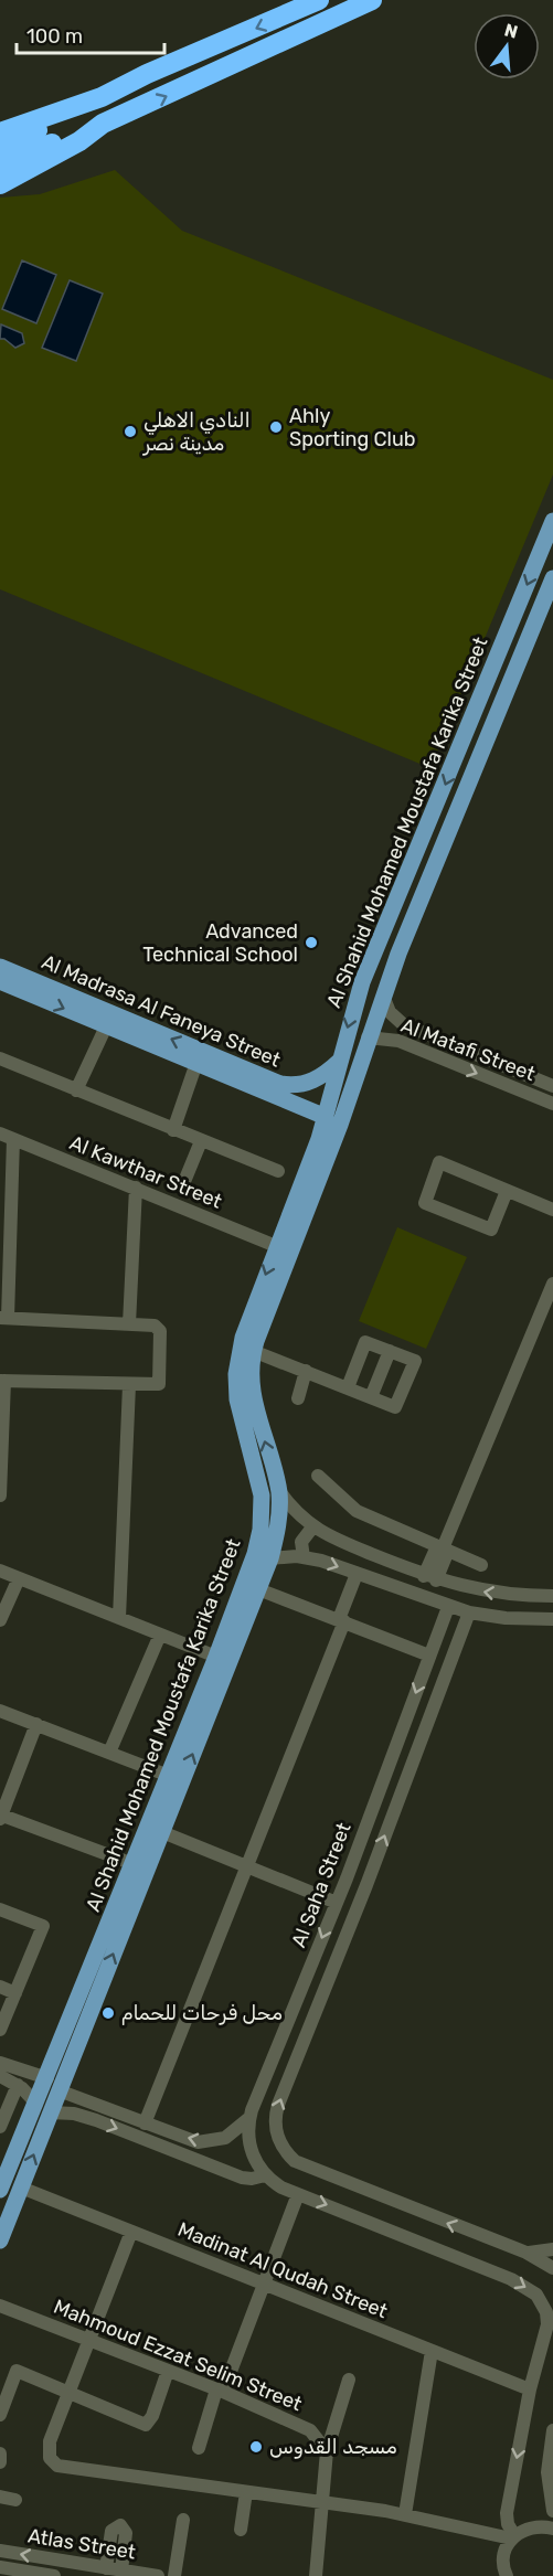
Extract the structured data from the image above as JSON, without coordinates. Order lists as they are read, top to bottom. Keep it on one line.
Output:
{"streets":{"main road":["Al Shahid Mohamed Moustafa Karika Street","Al Madrasa Al Faneya Street"],"street":["Al Matafi Street","Al Kawthar Street","Al Saha Street","Madinat Al Qudah Street","Mahmoud Ezzat Selim Street","Atlas Street"]},"crossings":[["Al Shahid Mohamed Moustafa Karika Street","Al Madrasa Al Faneya Street"],["Al Shahid Mohamed Moustafa Karika Street","Al Matafi Street"],["Al Shahid Mohamed Moustafa Karika Street","Al Kawthar Street"],["Al Shahid Mohamed Moustafa Karika Street","Madinat Al Qudah Street"]],"places":["Ahly Sporting Club","النادي الاهلي مدينة نصر","Advanced Technical School","محل فرحات للحمام","مسجد القدوس"],"scale_bar":"100 m","north":"top"}
